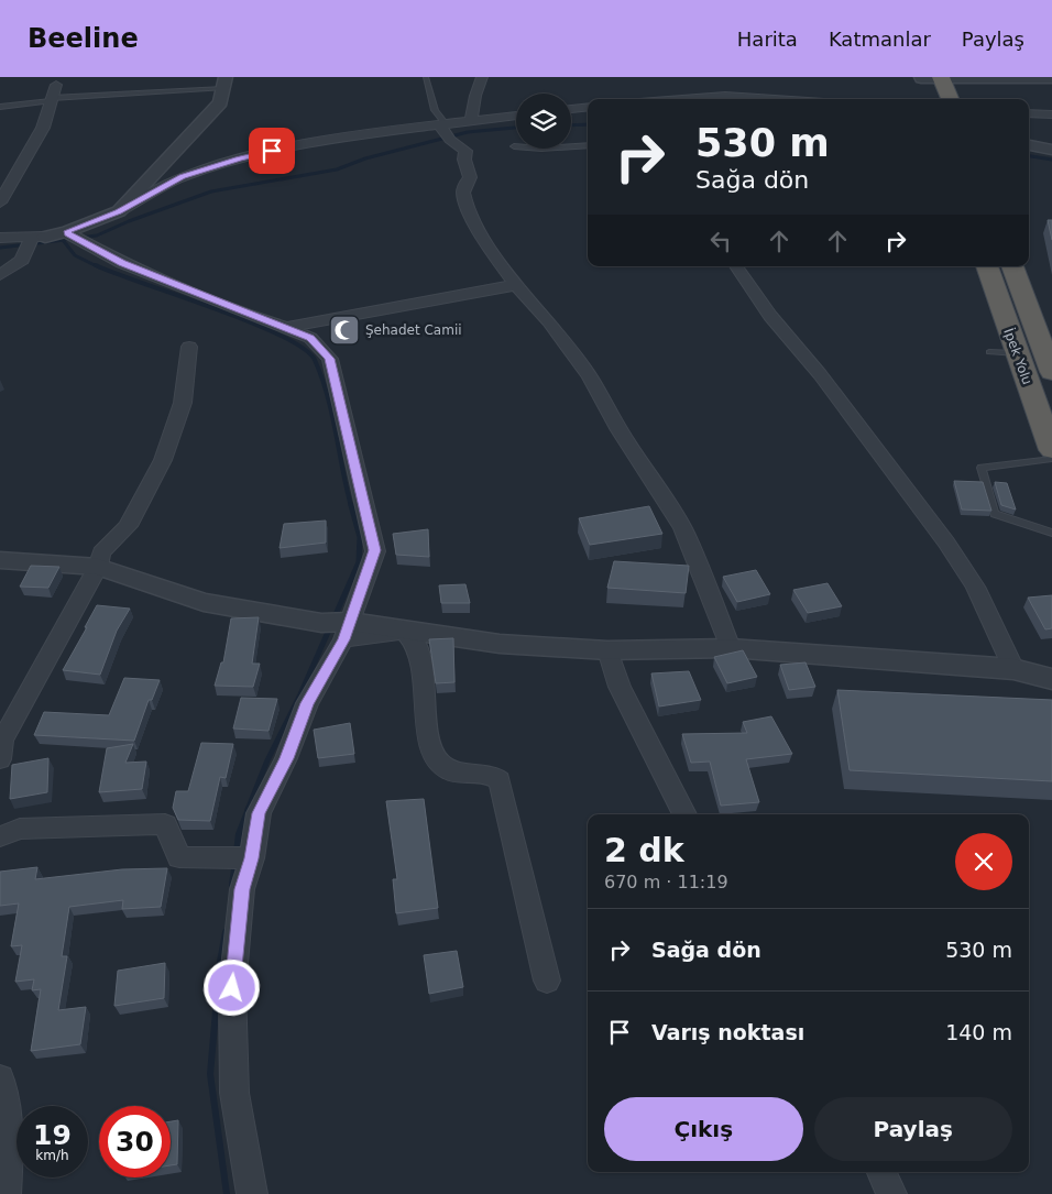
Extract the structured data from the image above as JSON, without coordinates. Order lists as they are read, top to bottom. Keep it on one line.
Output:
{"streets":{"highway":["İpek Yolu"]},"places":{"mosque":["Şehadet Camii"]},"page":{"header":"Beeline","nav":["Harita","Katmanlar","Paylaş"],"turn":["530 m","Sağa dön"],"heading":["2 dk","670 m · 11:19"],"list":[{"name":"Sağa dön","value":"530 m"},{"name":"Varış noktası","value":"140 m"}],"buttons":["Çıkış","Paylaş"],"speed":"19 km/h","limit":"30"}}
